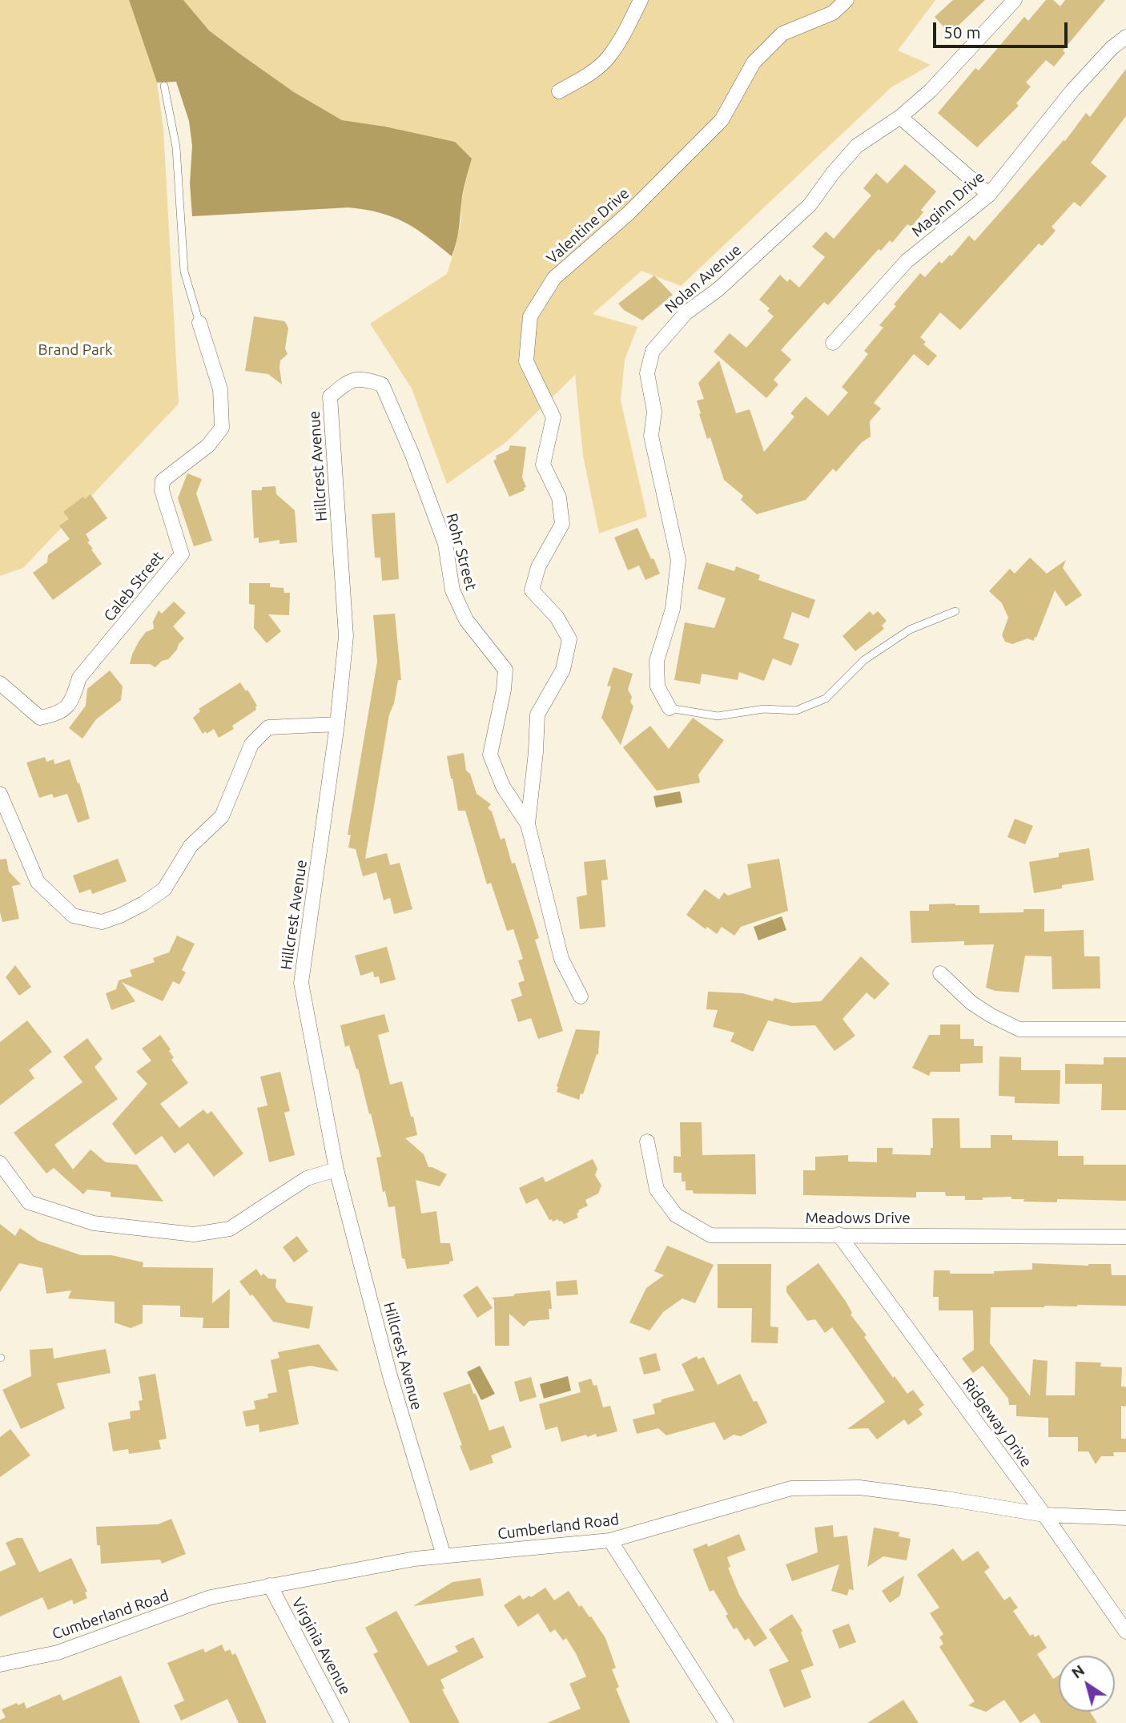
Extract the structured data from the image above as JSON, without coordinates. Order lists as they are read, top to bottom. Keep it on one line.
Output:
{"streets":{"street":["Maginn Drive","Valentine Drive","Nolan Avenue","Hillcrest Avenue","Rohr Street","Caleb Street","Meadows Drive","Ridgeway Drive","Cumberland Road","Virginia Avenue"]},"crossings":[["Valentine Drive","Rohr Street"],["Hillcrest Avenue","Rohr Street"],["Hillcrest Avenue","Cumberland Road"],["Meadows Drive","Ridgeway Drive"],["Ridgeway Drive","Cumberland Road"],["Cumberland Road","Virginia Avenue"]],"parks":["Brand Park"],"scale_bar":"50 m","north":"top left"}
